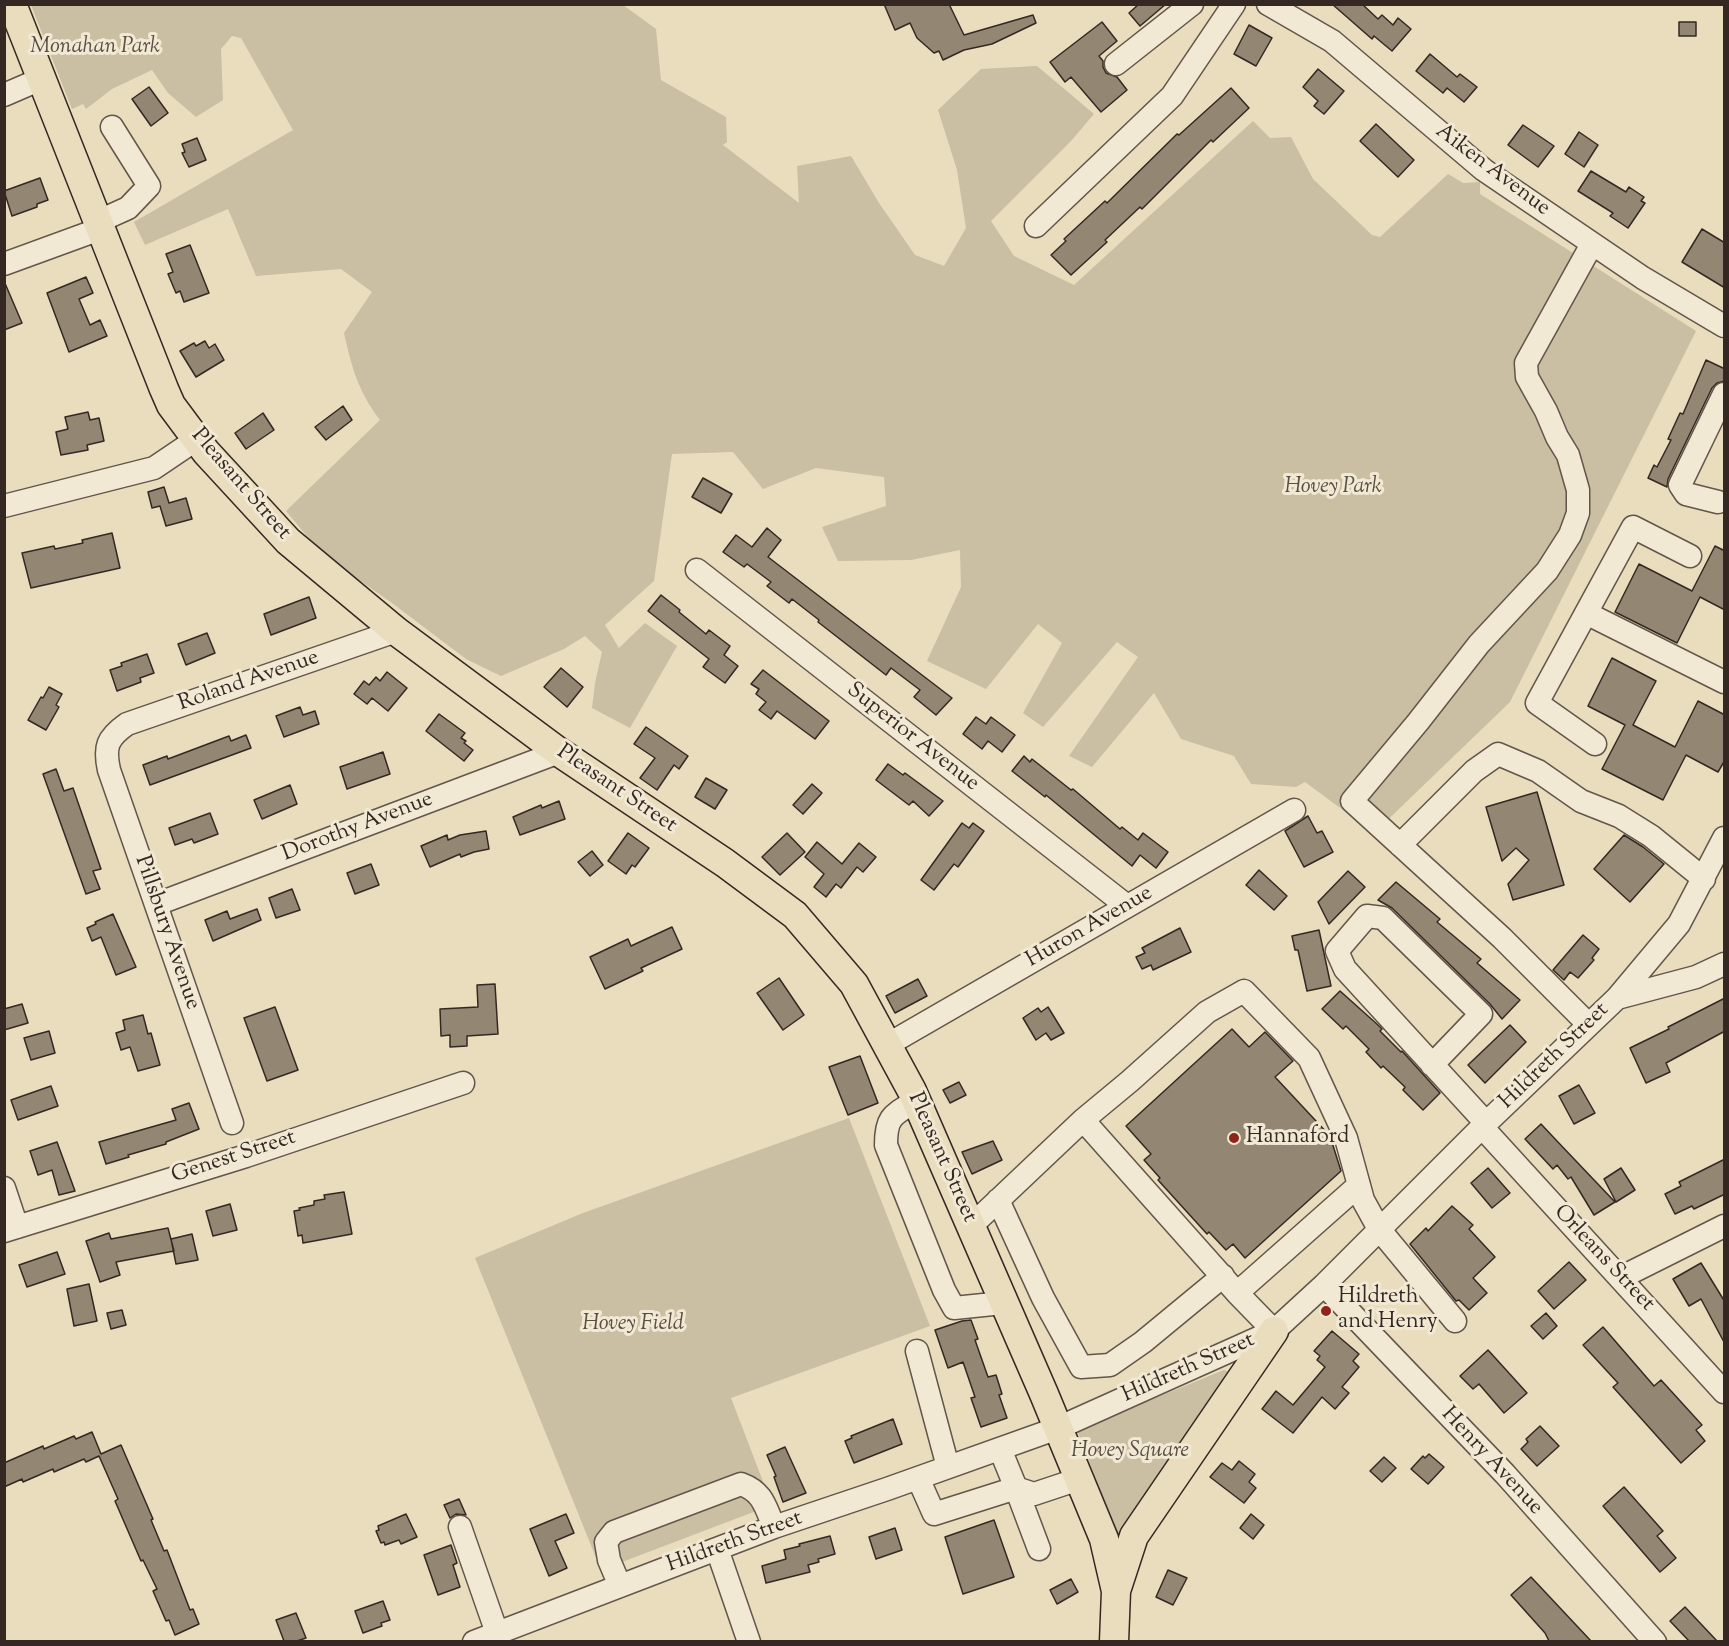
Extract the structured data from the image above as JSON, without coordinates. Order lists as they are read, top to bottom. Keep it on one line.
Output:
{"streets":{"main road":["Pleasant Street"],"street":["Aiken Avenue","Roland Avenue","Superior Avenue","Dorothy Avenue","Huron Avenue","Pillsbury Avenue","Hildreth Street","Genest Street","Orleans Street","Henry Avenue"]},"crossings":[["Pleasant Street","Roland Avenue"],["Pleasant Street","Dorothy Avenue"],["Pleasant Street","Huron Avenue"],["Pleasant Street","Hildreth Street"],["Roland Avenue","Pillsbury Avenue"],["Superior Avenue","Huron Avenue"],["Dorothy Avenue","Pillsbury Avenue"],["Hildreth Street","Orleans Street"],["Hildreth Street","Henry Avenue"]],"parks":["Monahan Park","Hovey Park","Hovey Field","Hovey Square"],"places":["Hannaford","Hildreth and Henry"]}
